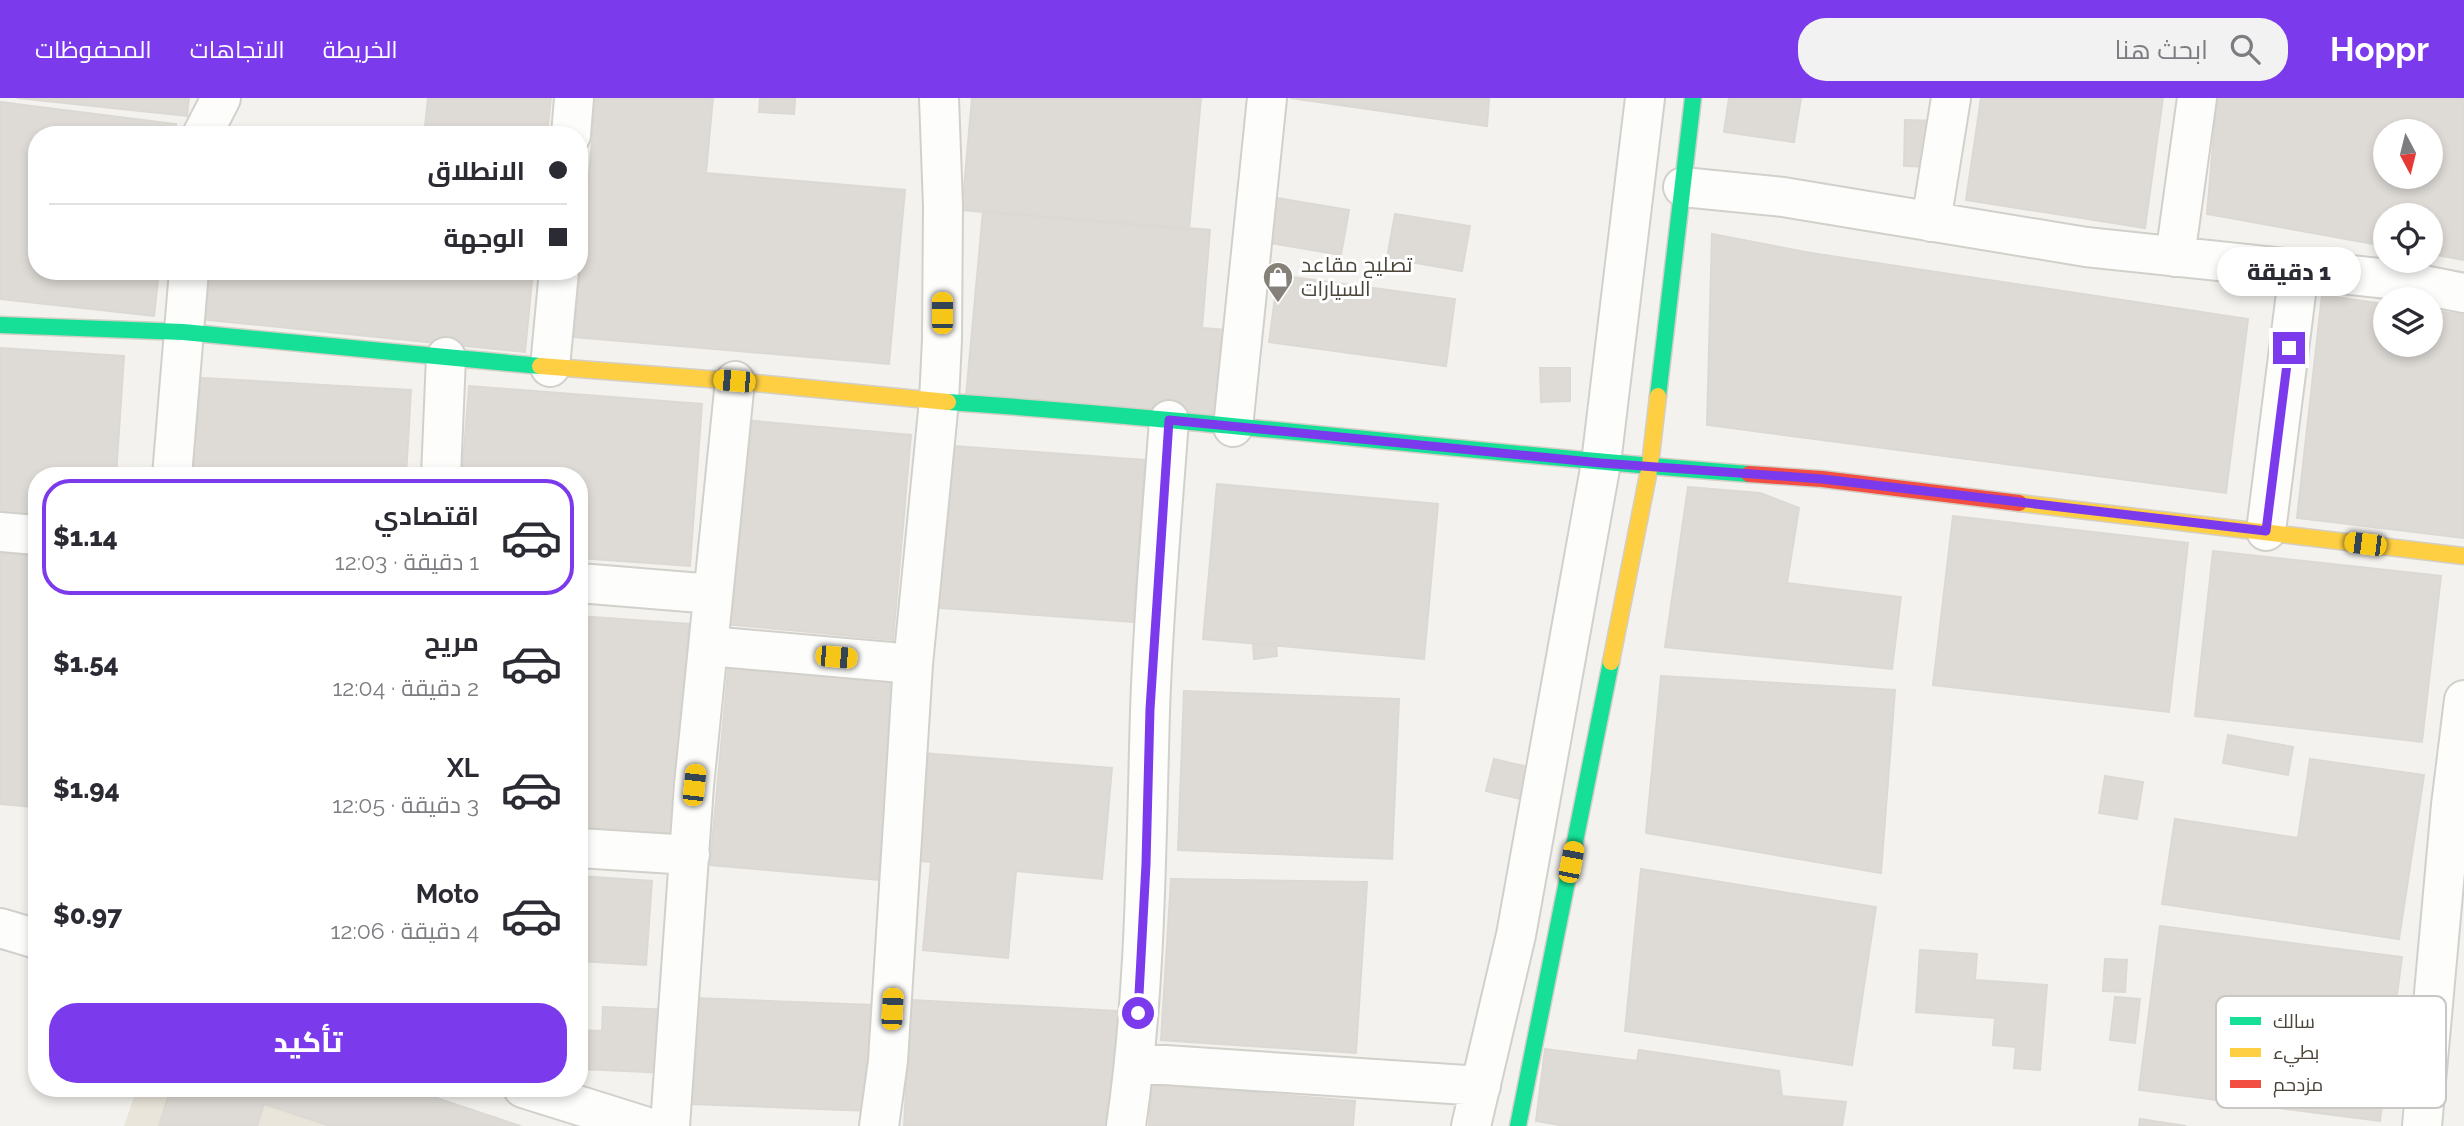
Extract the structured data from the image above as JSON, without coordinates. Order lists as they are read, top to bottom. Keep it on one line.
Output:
{"places":{"shop":["تصليح مقاعد السيارات"]},"legend":["سالك","بطيء","مزدحم"],"north":"bottom","page":{"header":"Hoppr","search":"ابحث هنا","nav":["الخريطة","الاتجاهات","المحفوظات"],"banner":["الانطلاق","الوجهة"],"bubble":"1 دقيقة","list":[{"name":"اقتصادي","note":"1 دقيقة · 12:03","value":"$1.14"},{"name":"مريح","note":"2 دقيقة · 12:04","value":"$1.54"},{"name":"XL","note":"3 دقيقة · 12:05","value":"$1.94"},{"name":"Moto","note":"4 دقيقة · 12:06","value":"$0.97"}],"buttons":"تأكيد"}}
